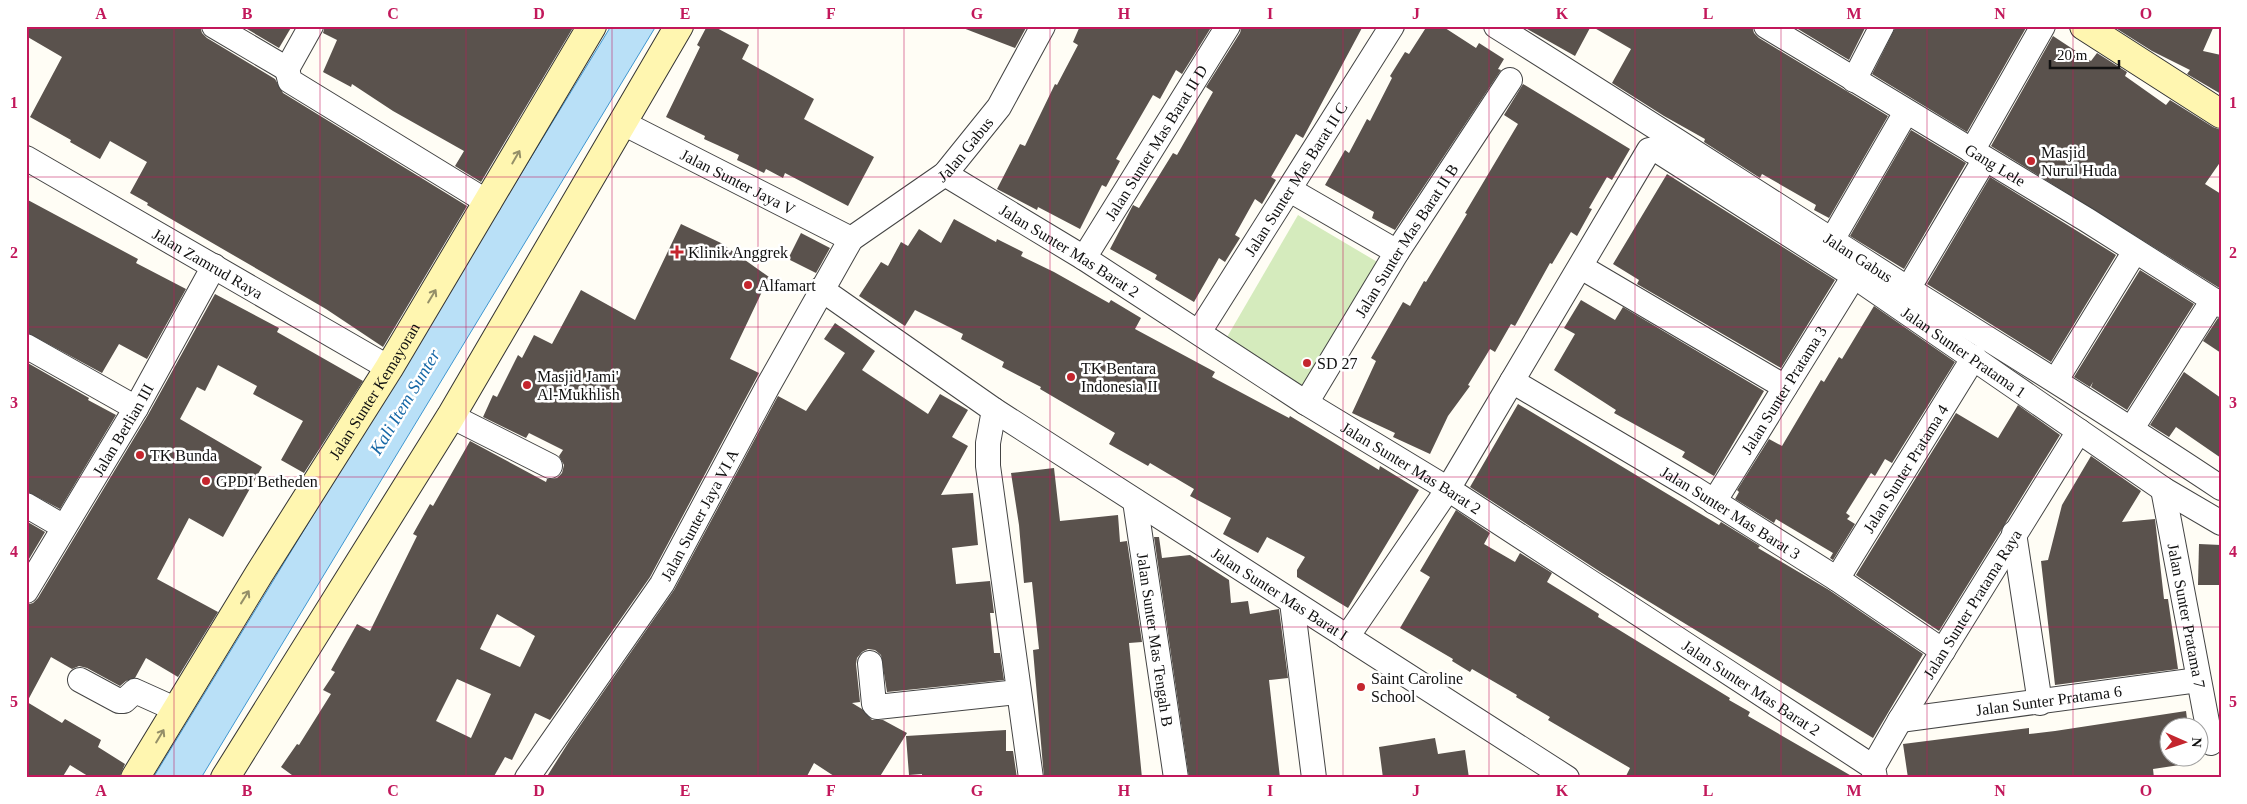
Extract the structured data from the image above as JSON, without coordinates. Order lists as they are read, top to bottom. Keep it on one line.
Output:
{"streets":{"main road":["Jalan Sunter Kemayoran"],"street":["Jalan Sunter Mas Barat II D","Jalan Gabus","Gang Lele","Jalan Sunter Mas Barat II C","Jalan Sunter Jaya V","Jalan Sunter Mas Barat II B","Jalan Sunter Mas Barat 2","Jalan Zamrud Raya","Jalan Sunter Pratama 1","Jalan Sunter Pratama 3","Jalan Berlian III","Jalan Sunter Pratama 4","Jalan Sunter Mas Barat 3","Jalan Sunter Jaya VI A","Jalan Sunter Mas Barat I","Jalan Sunter Pratama Raya","Jalan Sunter Pratama 7","Jalan Sunter Mas Tengah B","Jalan Sunter Pratama 6"]},"crossings":[["Jalan Sunter Mas Barat II D","Jalan Sunter Mas Barat 2"],["Jalan Gabus","Jalan Sunter Jaya V"],["Jalan Gabus","Jalan Sunter Mas Barat 2"],["Jalan Gabus","Jalan Sunter Jaya VI A"],["Jalan Sunter Mas Barat II C","Jalan Sunter Mas Barat 2"],["Jalan Sunter Jaya V","Jalan Sunter Jaya VI A"],["Jalan Sunter Mas Barat II B","Jalan Sunter Mas Barat 2"],["Jalan Sunter Mas Barat 2","Jalan Sunter Pratama Raya"],["Jalan Zamrud Raya","Jalan Sunter Kemayoran"],["Jalan Zamrud Raya","Jalan Berlian III"],["Jalan Sunter Pratama 1","Jalan Sunter Pratama 3"],["Jalan Sunter Pratama 1","Jalan Sunter Pratama 4"],["Jalan Sunter Pratama 1","Jalan Sunter Pratama Raya"],["Jalan Sunter Pratama 1","Jalan Sunter Pratama 7"],["Jalan Sunter Pratama 3","Jalan Sunter Mas Barat 3"],["Jalan Sunter Pratama 4","Jalan Sunter Mas Barat 3"],["Jalan Sunter Mas Barat 3","Jalan Sunter Pratama Raya"],["Jalan Sunter Jaya VI A","Jalan Sunter Mas Barat I"],["Jalan Sunter Mas Barat I","Jalan Sunter Mas Tengah B"],["Jalan Sunter Pratama Raya","Jalan Sunter Pratama 6"],["Jalan Sunter Pratama 7","Jalan Sunter Pratama 6"]],"water":["Kali Item Sunter"],"places":{"other":["Masjid Nurul Huda","Alfamart","SD 27","TK Bentara Indonesia II","Masjid Jami' Al-Mukhlish","TK Bunda","GPDI Betheden","Saint Caroline School"],"health":["Klinik Anggrek"]},"scale_bar":"20 m","north":"right","grid":{"columns":["A","B","C","D","E","F","G","H","I","J","K","L","M","N","O"],"rows":["1","2","3","4","5"]}}
